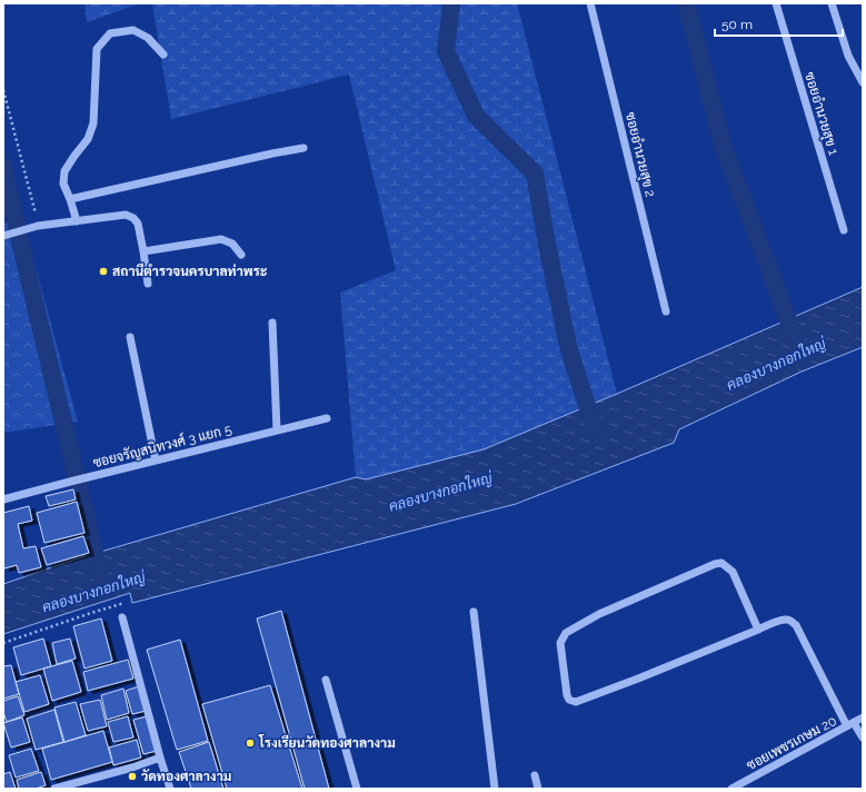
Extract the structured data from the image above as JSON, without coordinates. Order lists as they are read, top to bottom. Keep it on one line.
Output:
{"streets":{"street":["ซอยอำนวยสุข 1","ซอยอำนวยสุข 2","ซอยจรัญสนิทวงศ์ 3 แยก 5","ซอยเพชรเกษม 20"]},"water":["คลองบางกอกใหญ่"],"places":["สถานีตำรวจนครบาลท่าพระ","โรงเรียนวัดทองศาลางาม","วัดทองศาลางาม"],"scale_bar":"50 m"}
